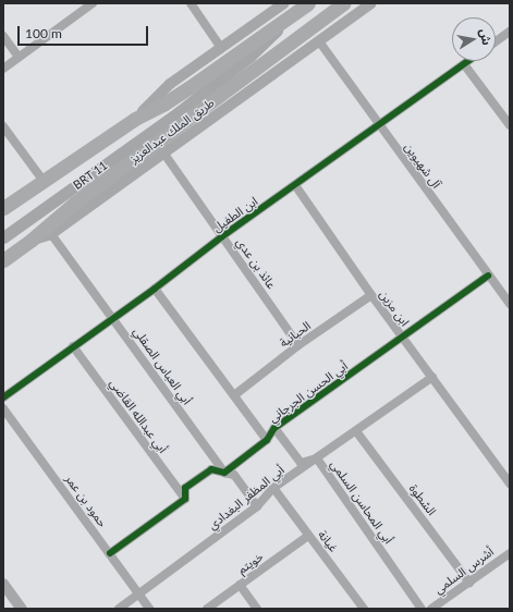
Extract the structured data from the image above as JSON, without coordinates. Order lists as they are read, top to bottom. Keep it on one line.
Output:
{"streets":{"main road":["طريق الملك عبدالعزيز","BRT 11"],"street":["آل شهيوين","ابن الطفيل","عائذ بن عدي","ابن مزين","الحبانية","أبي العباس الصقلي","أبي الحسن الجرجاني","أبي عبدالله القاضي","أبي المظفر البغدادي","الشطوة","حمود بن عمر","أبي المحاسن السلمي","غيانة","خويتم","أشرس السلمي"]},"crossings":[["طريق الملك عبدالعزيز","BRT 11"],["آل شهيوين","ابن الطفيل"],["آل شهيوين","أبي الحسن الجرجاني"],["ابن الطفيل","عائذ بن عدي"],["ابن الطفيل","ابن مزين"],["ابن الطفيل","أبي العباس الصقلي"],["ابن الطفيل","أبي عبدالله القاضي"],["عائذ بن عدي","الحبانية"],["ابن مزين","الحبانية"],["ابن مزين","أبي الحسن الجرجاني"],["ابن مزين","أبي المظفر البغدادي"],["أبي العباس الصقلي","أبي الحسن الجرجاني"],["أبي العباس الصقلي","أبي المظفر البغدادي"],["أبي الحسن الجرجاني","أبي المحاسن السلمي"],["أبي المظفر البغدادي","الشطوة"],["أبي المظفر البغدادي","حمود بن عمر"],["أبي المظفر البغدادي","أبي المحاسن السلمي"],["أبي المظفر البغدادي","غيانة"],["الشطوة","أشرس السلمي"],["غيانة","خويتم"]],"scale_bar":"100 m","north":"right"}
